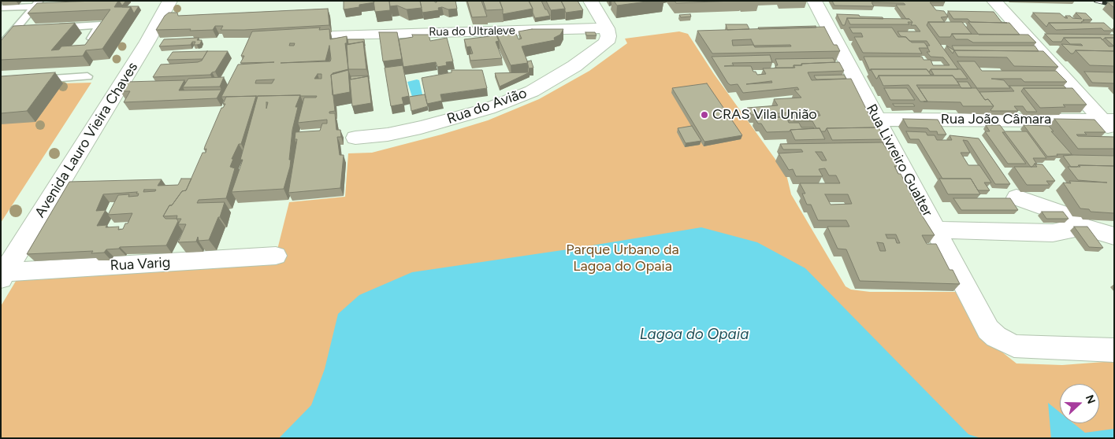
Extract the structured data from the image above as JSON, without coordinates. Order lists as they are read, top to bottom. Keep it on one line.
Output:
{"streets":{"street":["Rua do Ultraleve","Rua do Avião","Rua João Câmara","Avenida Lauro Vieira Chaves","Rua Livreiro Gualter","Rua Varig"]},"crossings":[["Rua do Ultraleve","Rua do Avião"],["Rua João Câmara","Rua Livreiro Gualter"],["Avenida Lauro Vieira Chaves","Rua Varig"]],"water":["Lagoa do Opaia"],"parks":["Parque Urbano da Lagoa do Opaia"],"places":["CRAS Vila União"],"north":"right"}
